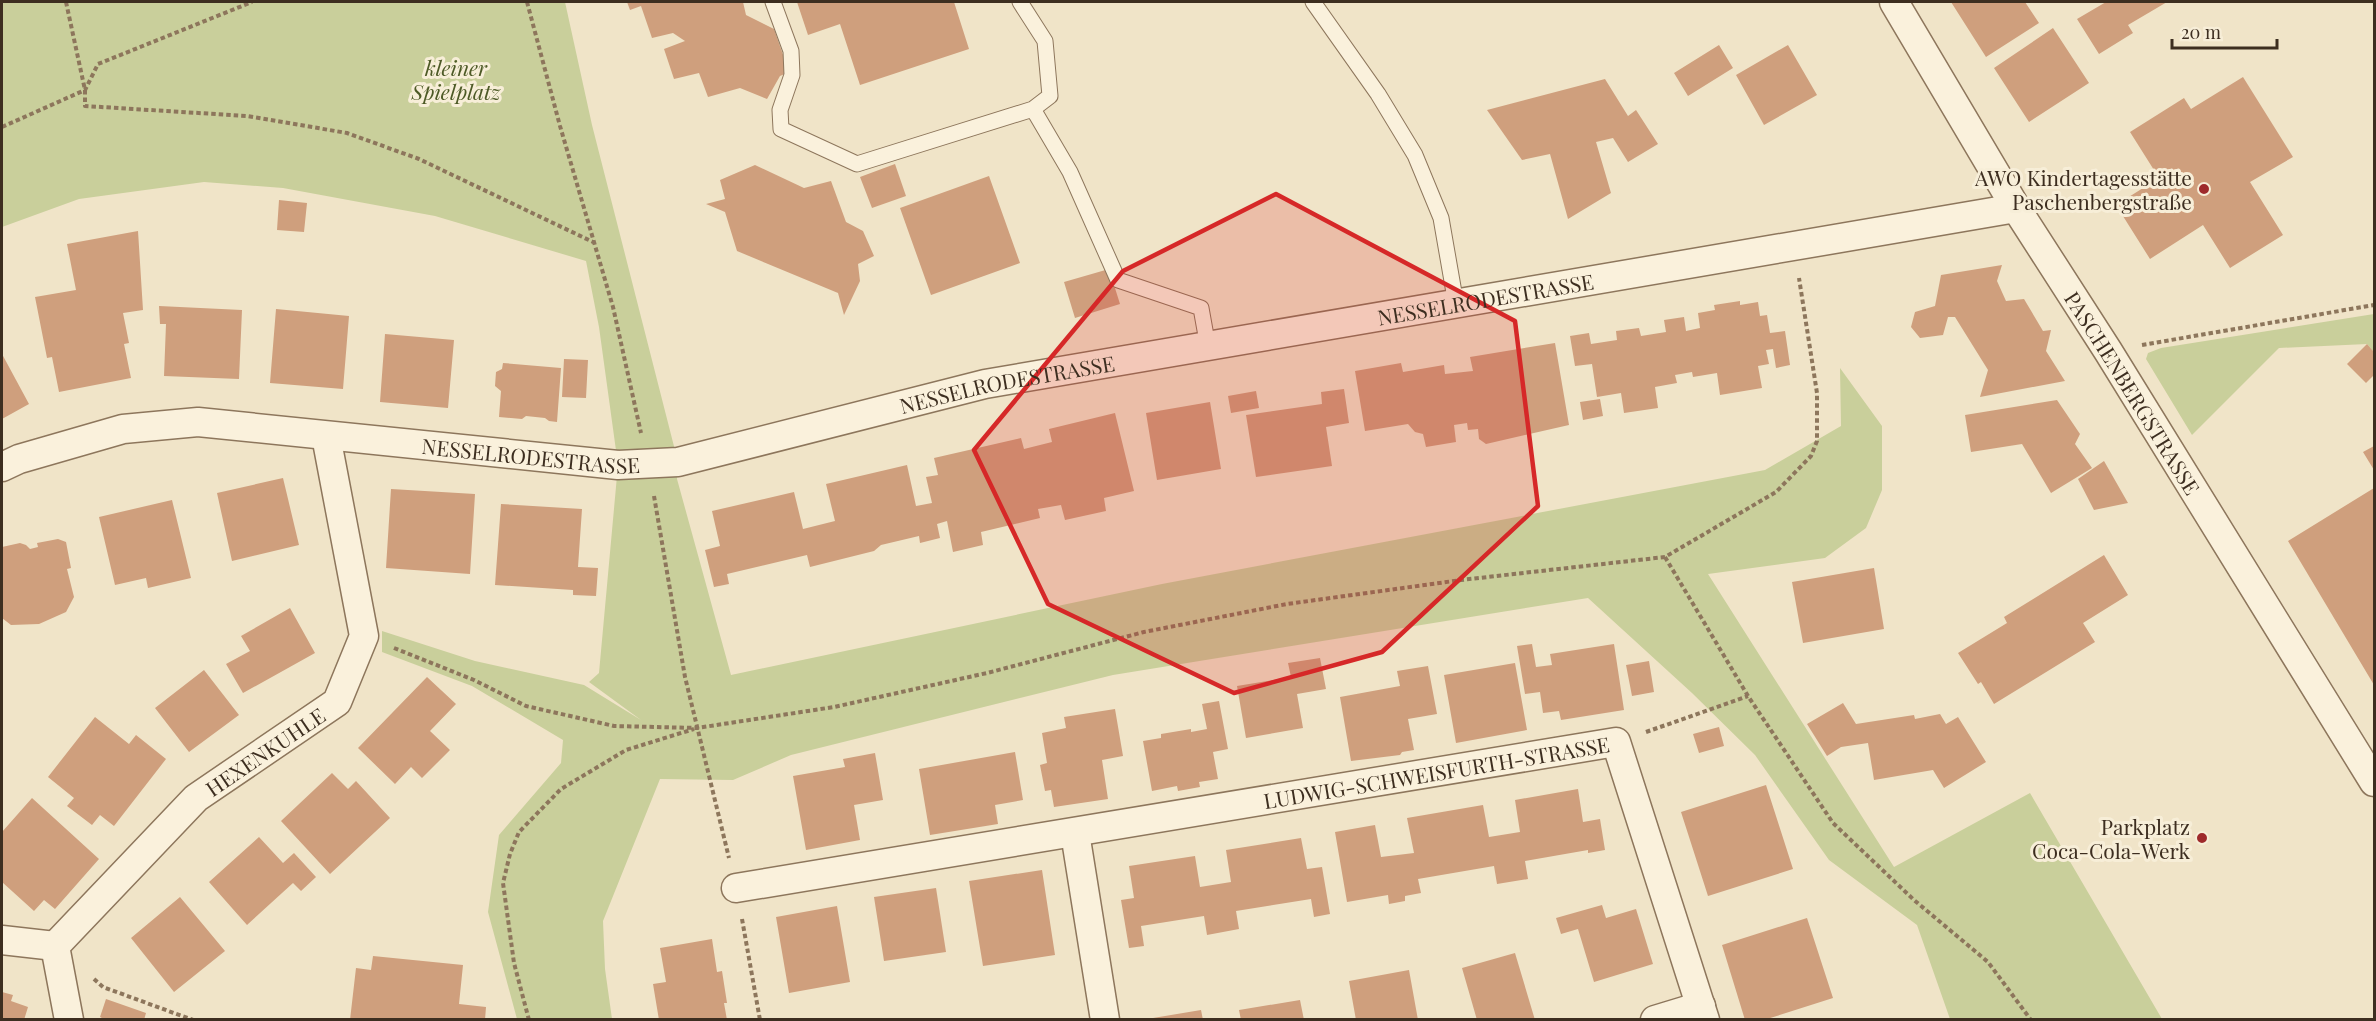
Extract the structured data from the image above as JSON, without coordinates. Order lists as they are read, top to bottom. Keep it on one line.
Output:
{"streets":{"street":["NESSELRODESTRASSE","PASCHENBERGSTRASSE","HEXENKUHLE","LUDWIG-SCHWEISFURTH-STRASSE"]},"crossings":[["NESSELRODESTRASSE","PASCHENBERGSTRASSE"]],"parks":["kleiner Spielplatz"],"places":["AWO Kindertagesstätte Paschenbergstraße","Parkplatz Coca-Cola-Werk"],"scale_bar":"20 m"}
